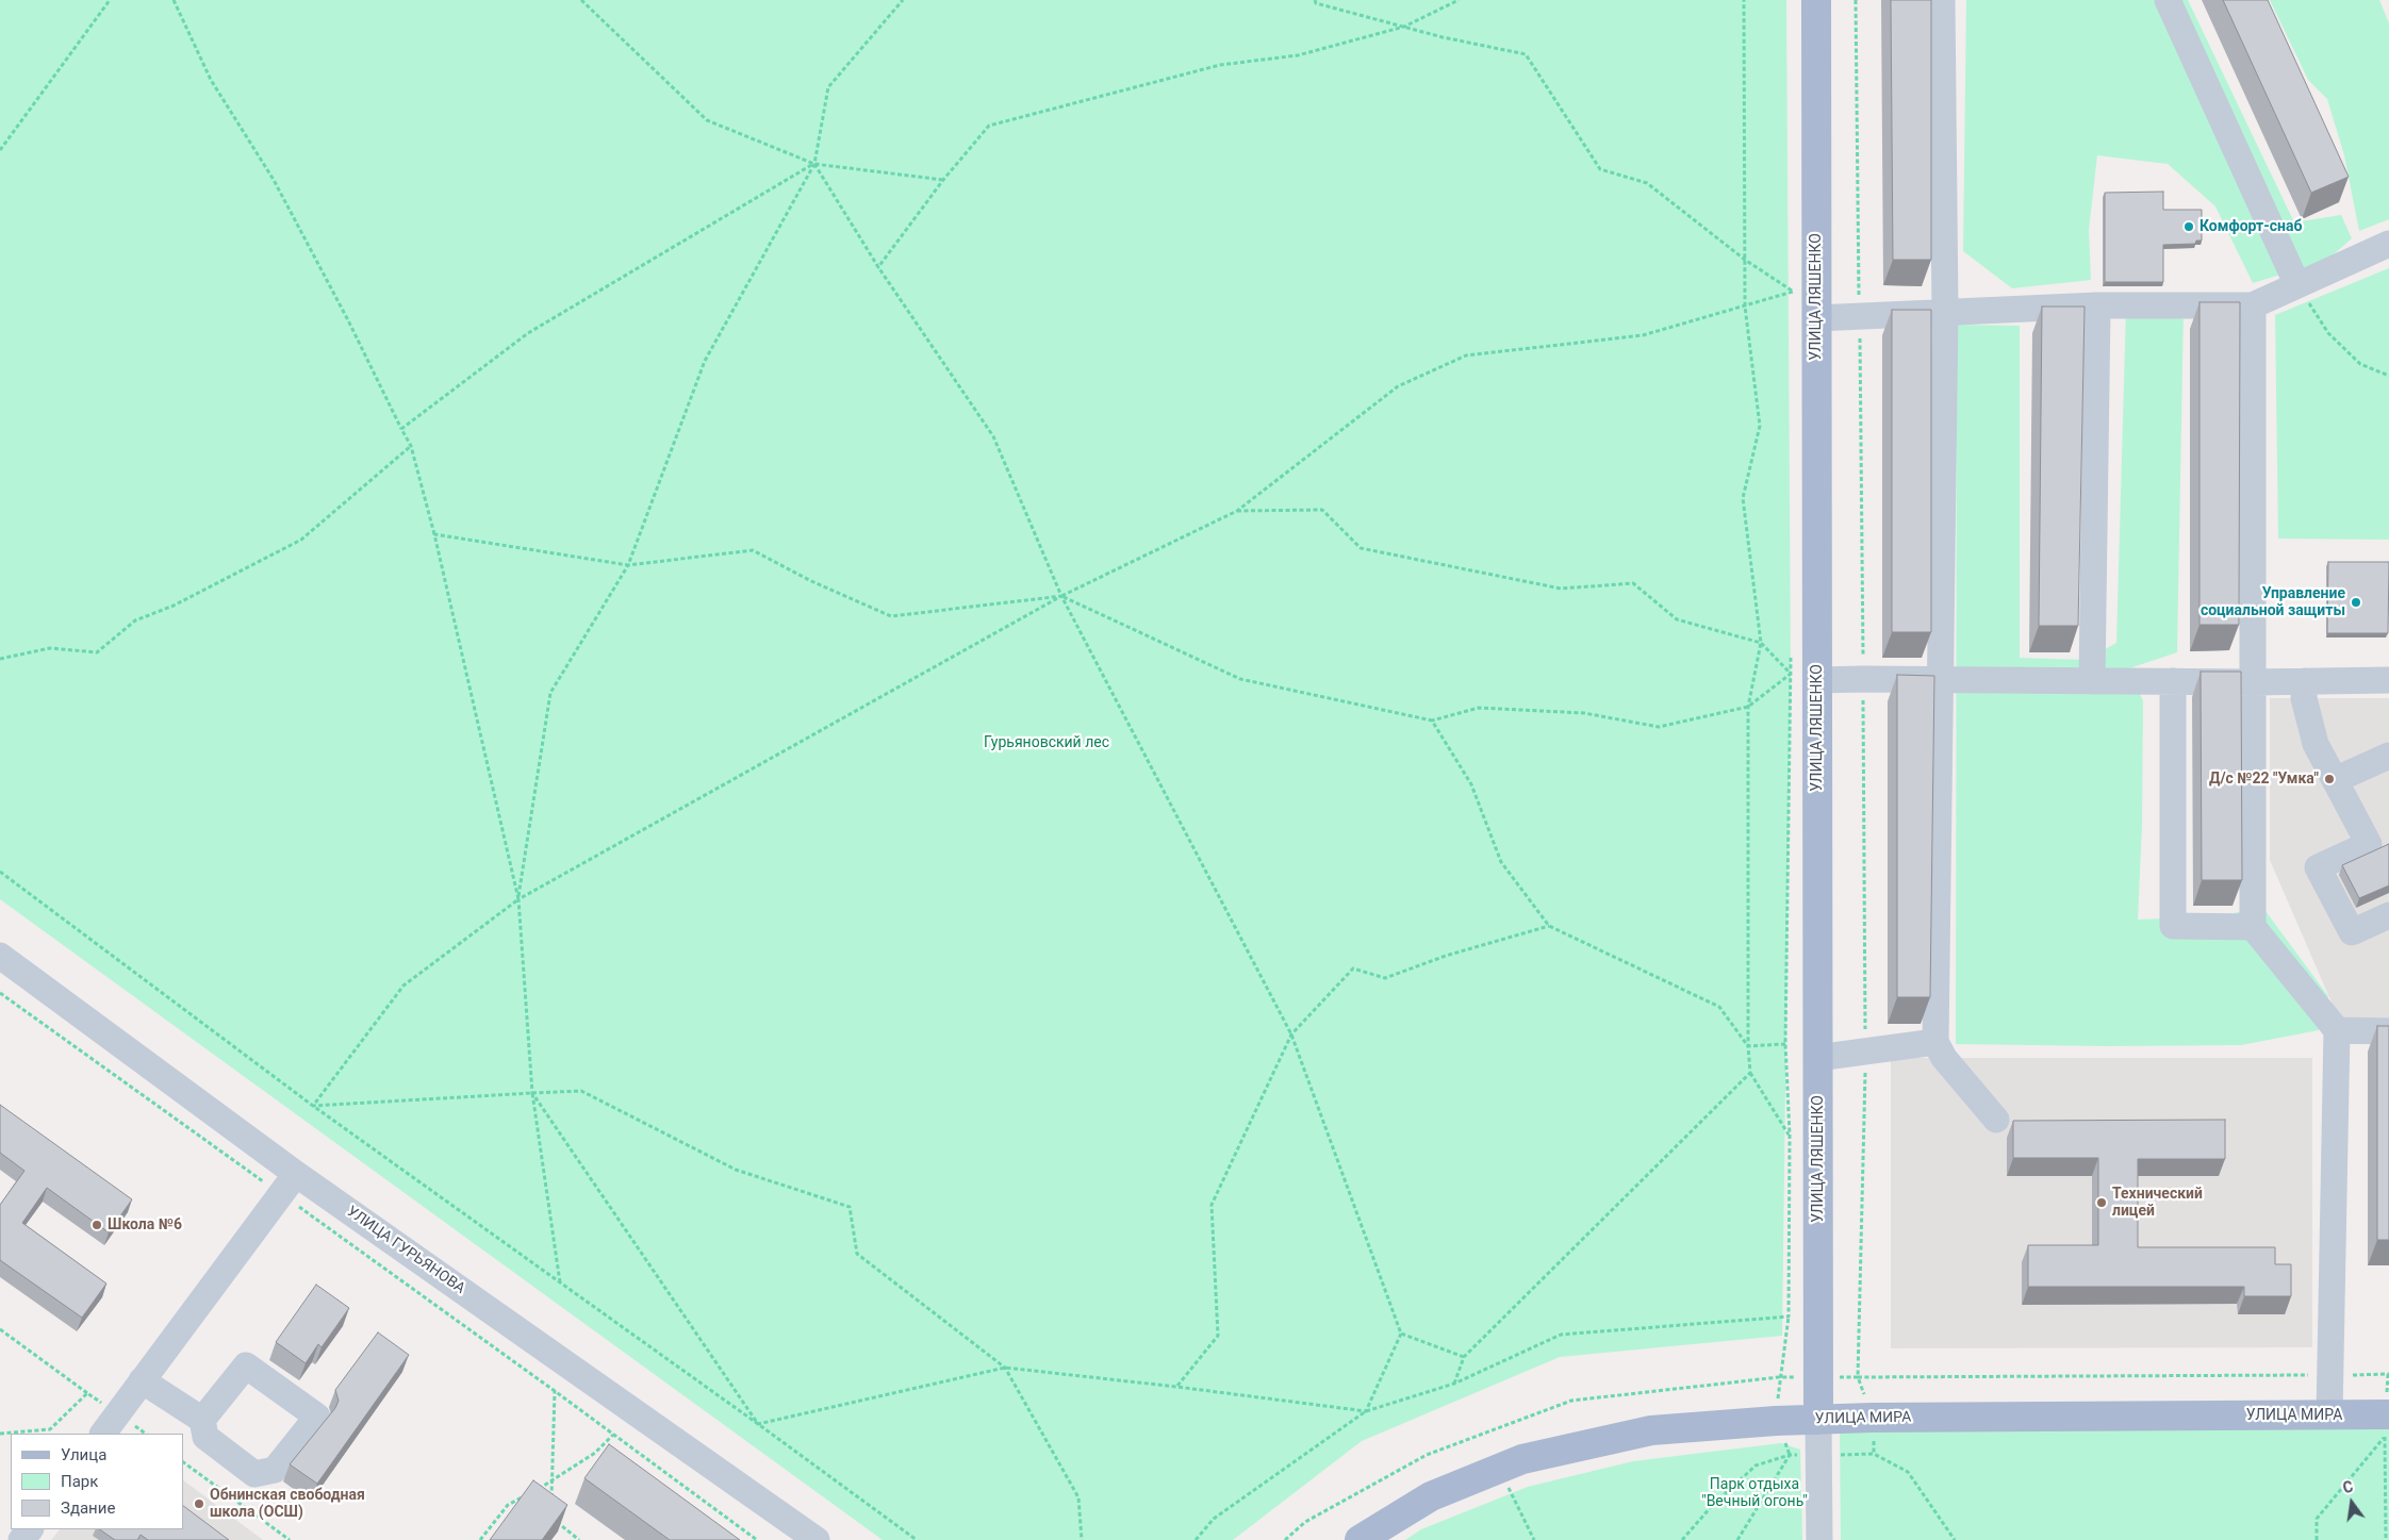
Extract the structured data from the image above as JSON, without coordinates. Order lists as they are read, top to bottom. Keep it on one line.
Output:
{"streets":{"main road":["УЛИЦА ЛЯШЕНКО","УЛИЦА МИРА"],"street":["УЛИЦА ГУРЬЯНОВА"]},"crossings":[["УЛИЦА ЛЯШЕНКО","УЛИЦА МИРА"]],"parks":["Гурьяновский лес","Парк отдыха \"Вечный огонь\""],"places":["Комфорт-снаб","Управление социальной защиты","Д/с №22 \"Умка\"","Технический лицей","Школа №6","Обнинская свободная школа (ОСШ)"],"legend":["Улица","Парк","Здание"],"north":"top"}
